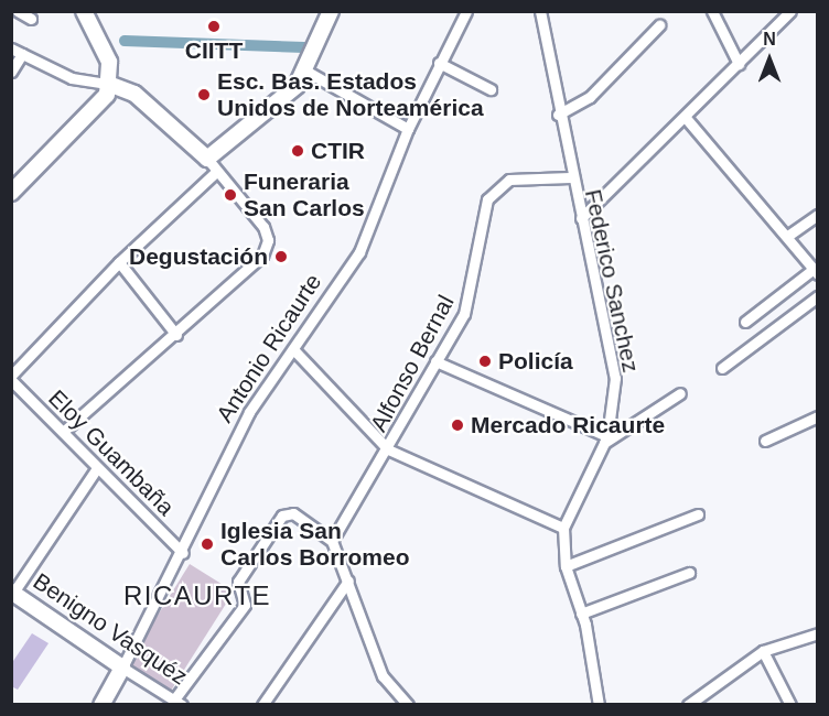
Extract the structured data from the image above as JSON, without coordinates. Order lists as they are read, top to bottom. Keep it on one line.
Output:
{"streets":{"main road":["Antonio Ricaurte","Benigno Vasquéz"],"street":["Federico Sanchez","Alfonso Bernal","Eloy Guambaña"]},"crossings":[["Federico Sanchez","Alfonso Bernal"],["Antonio Ricaurte","Eloy Guambaña"],["Antonio Ricaurte","Benigno Vasquéz"]],"districts":["RICAURTE"],"places":["CIITT","Esc. Bas. Estados Unidos de Norteamérica","CTIR","Funeraria San Carlos","Degustación","Policía","Mercado Ricaurte","Iglesia San Carlos Borromeo"],"north":"top"}
